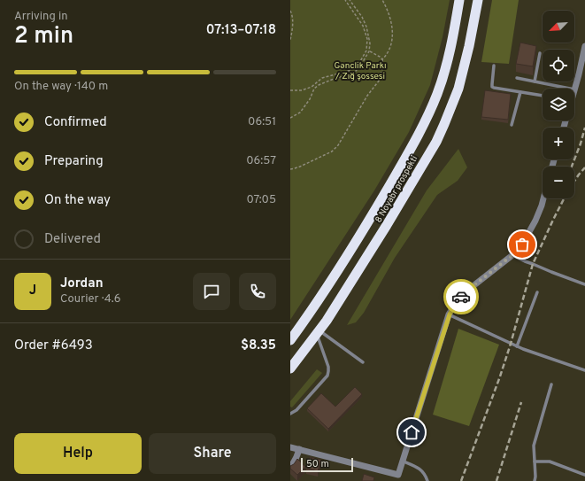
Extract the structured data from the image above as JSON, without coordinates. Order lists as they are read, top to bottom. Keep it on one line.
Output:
{"streets":{"highway":["8 Noyabr prospekti"]},"parks":["Gənclik Parkı / Zığ şossesi"],"scale_bar":"50 m","north":"bottom left","page":{"heading":["2 min","Arriving in","07:13–07:18"],"panel":["Jordan","Courier · 4.6","Order #6493","$8.35"],"map_buttons":["+","−"],"bar":"On the way · 140 m","list":[["Confirmed","06:51"],["Preparing","06:57"],["On the way","07:05"],"Delivered"],"round":"J","buttons":["Help","Share"],"scale":"50 m"}}
